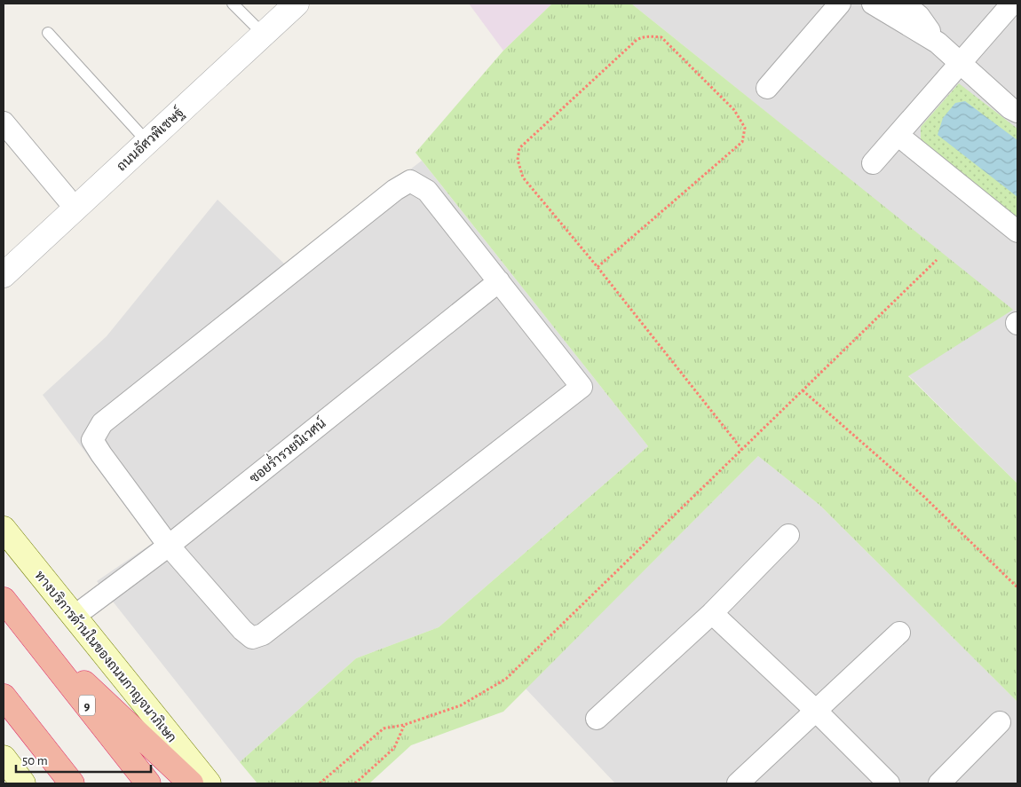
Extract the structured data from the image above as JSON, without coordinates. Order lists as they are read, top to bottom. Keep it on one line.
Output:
{"streets":{"highway":["9"],"main road":["ทางบริการด้านในของถนนกาญจนาภิเษก"],"street":["ถนนอัศวพิเชษฐ์","ซอยร่ำรวยนิเวศน์"]},"crossings":[["ซอยร่ำรวยนิเวศน์","ทางบริการด้านในของถนนกาญจนาภิเษก"]],"scale_bar":"50 m"}
